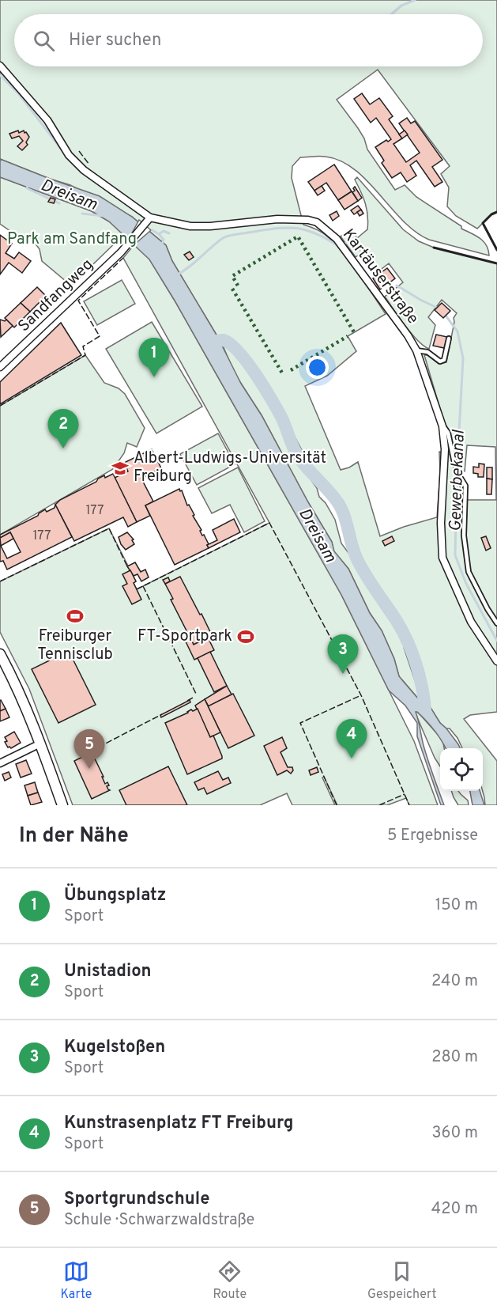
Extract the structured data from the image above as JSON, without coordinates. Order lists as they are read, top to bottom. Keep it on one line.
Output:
{"streets":{"street":["Kartäuserstraße","Sandfangweg"]},"crossings":[["Kartäuserstraße","Sandfangweg"]],"water":["Dreisam","Gewerbekanal"],"parks":["Park am Sandfang"],"places":{"school or university":["Albert-Ludwigs-Universität Freiburg"],"sports":["Freiburger Tennisclub","FT-Sportpark"]},"house_numbers":["177","177"],"page":{"search":"Hier suchen","pins":["1","2","3","4","5"],"heading":["In der Nähe","5 Ergebnisse"],"list":[{"mark":"1","name":"Übungsplatz","note":"Sport","value":"150 m"},{"mark":"2","name":"Unistadion","note":"Sport","value":"240 m"},{"mark":"3","name":"Kugelstoßen","note":"Sport","value":"280 m"},{"mark":"4","name":"Kunstrasenplatz FT Freiburg","note":"Sport","value":"360 m"},{"mark":"5","name":"Sportgrundschule","note":"Schule · Schwarzwaldstraße","value":"420 m"}],"nav":["Karte","Route","Gespeichert"]}}
